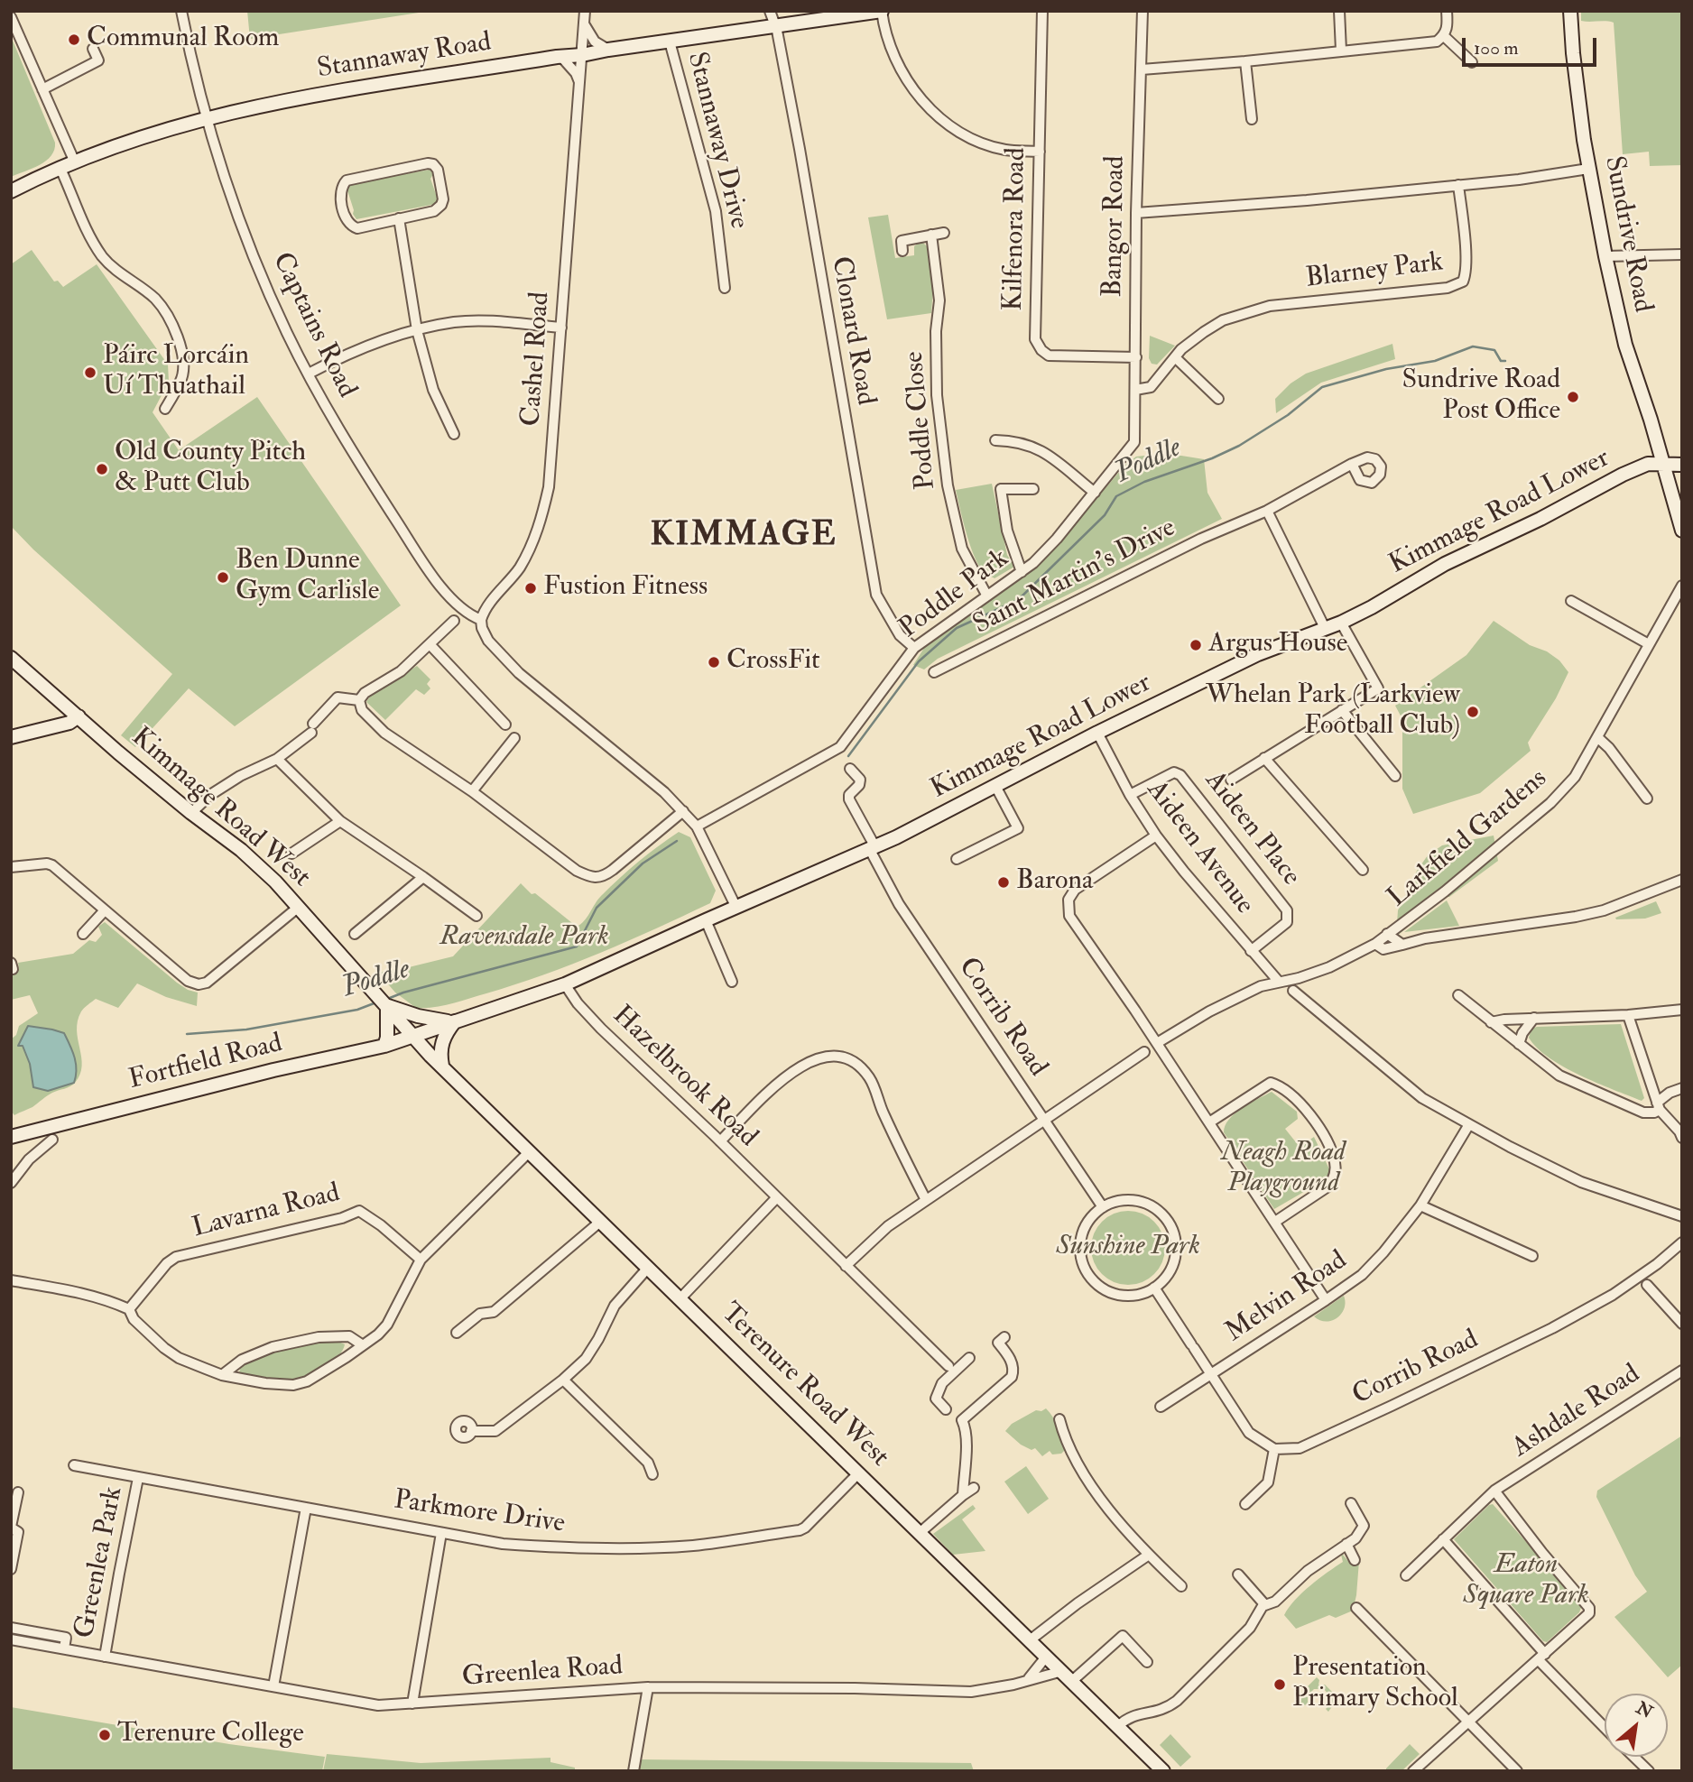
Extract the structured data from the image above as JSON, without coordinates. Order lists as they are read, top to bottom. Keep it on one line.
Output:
{"streets":{"main road":["Stannaway Road","Sundrive Road","Kimmage Road Lower","Kimmage Road West","Fortfield Road","Terenure Road West"],"street":["Stannaway Drive","Bangor Road","Kilfenora Road","Blarney Park","Captains Road","Clonard Road","Cashel Road","Poddle Close","Saint Martin's Drive","Poddle Park","Aideen Place","Larkfield Gardens","Aideen Avenue","Corrib Road","Hazelbrook Road","Lavarna Road","Melvin Road","Ashdale Road","Parkmore Drive","Greenlea Park","Greenlea Road"]},"crossings":[["Stannaway Road","Stannaway Drive"],["Stannaway Road","Captains Road"],["Stannaway Road","Clonard Road"],["Stannaway Road","Cashel Road"],["Bangor Road","Kilfenora Road"],["Bangor Road","Poddle Park"],["Sundrive Road","Kimmage Road Lower"],["Captains Road","Cashel Road"],["Clonard Road","Poddle Park"],["Poddle Close","Poddle Park"],["Kimmage Road Lower","Kimmage Road West"],["Kimmage Road Lower","Aideen Avenue"],["Kimmage Road Lower","Corrib Road"],["Kimmage Road Lower","Fortfield Road"],["Kimmage Road Lower","Hazelbrook Road"],["Kimmage Road Lower","Terenure Road West"],["Kimmage Road West","Fortfield Road"],["Kimmage Road West","Terenure Road West"],["Aideen Place","Aideen Avenue"],["Larkfield Gardens","Aideen Avenue"],["Fortfield Road","Terenure Road West"],["Terenure Road West","Parkmore Drive"],["Terenure Road West","Greenlea Road"],["Parkmore Drive","Greenlea Park"],["Greenlea Park","Greenlea Road"]],"districts":["KIMMAGE"],"water":["Poddle"],"parks":["Ravensdale Park","Neagh Road Playground","Sunshine Park","Eaton Square Park"],"places":["Communal Room","Páirc Lorcáin Uí Thuathail","Sundrive Road Post Office","Old County Pitch & Putt Club","Ben Dunne Gym Carlisle","Fustion Fitness","Argus House","CrossFit","Whelan Park (Larkview Football Club)","Barona","Presentation Primary School","Terenure College"],"scale_bar":"100 m","north":"top right"}
